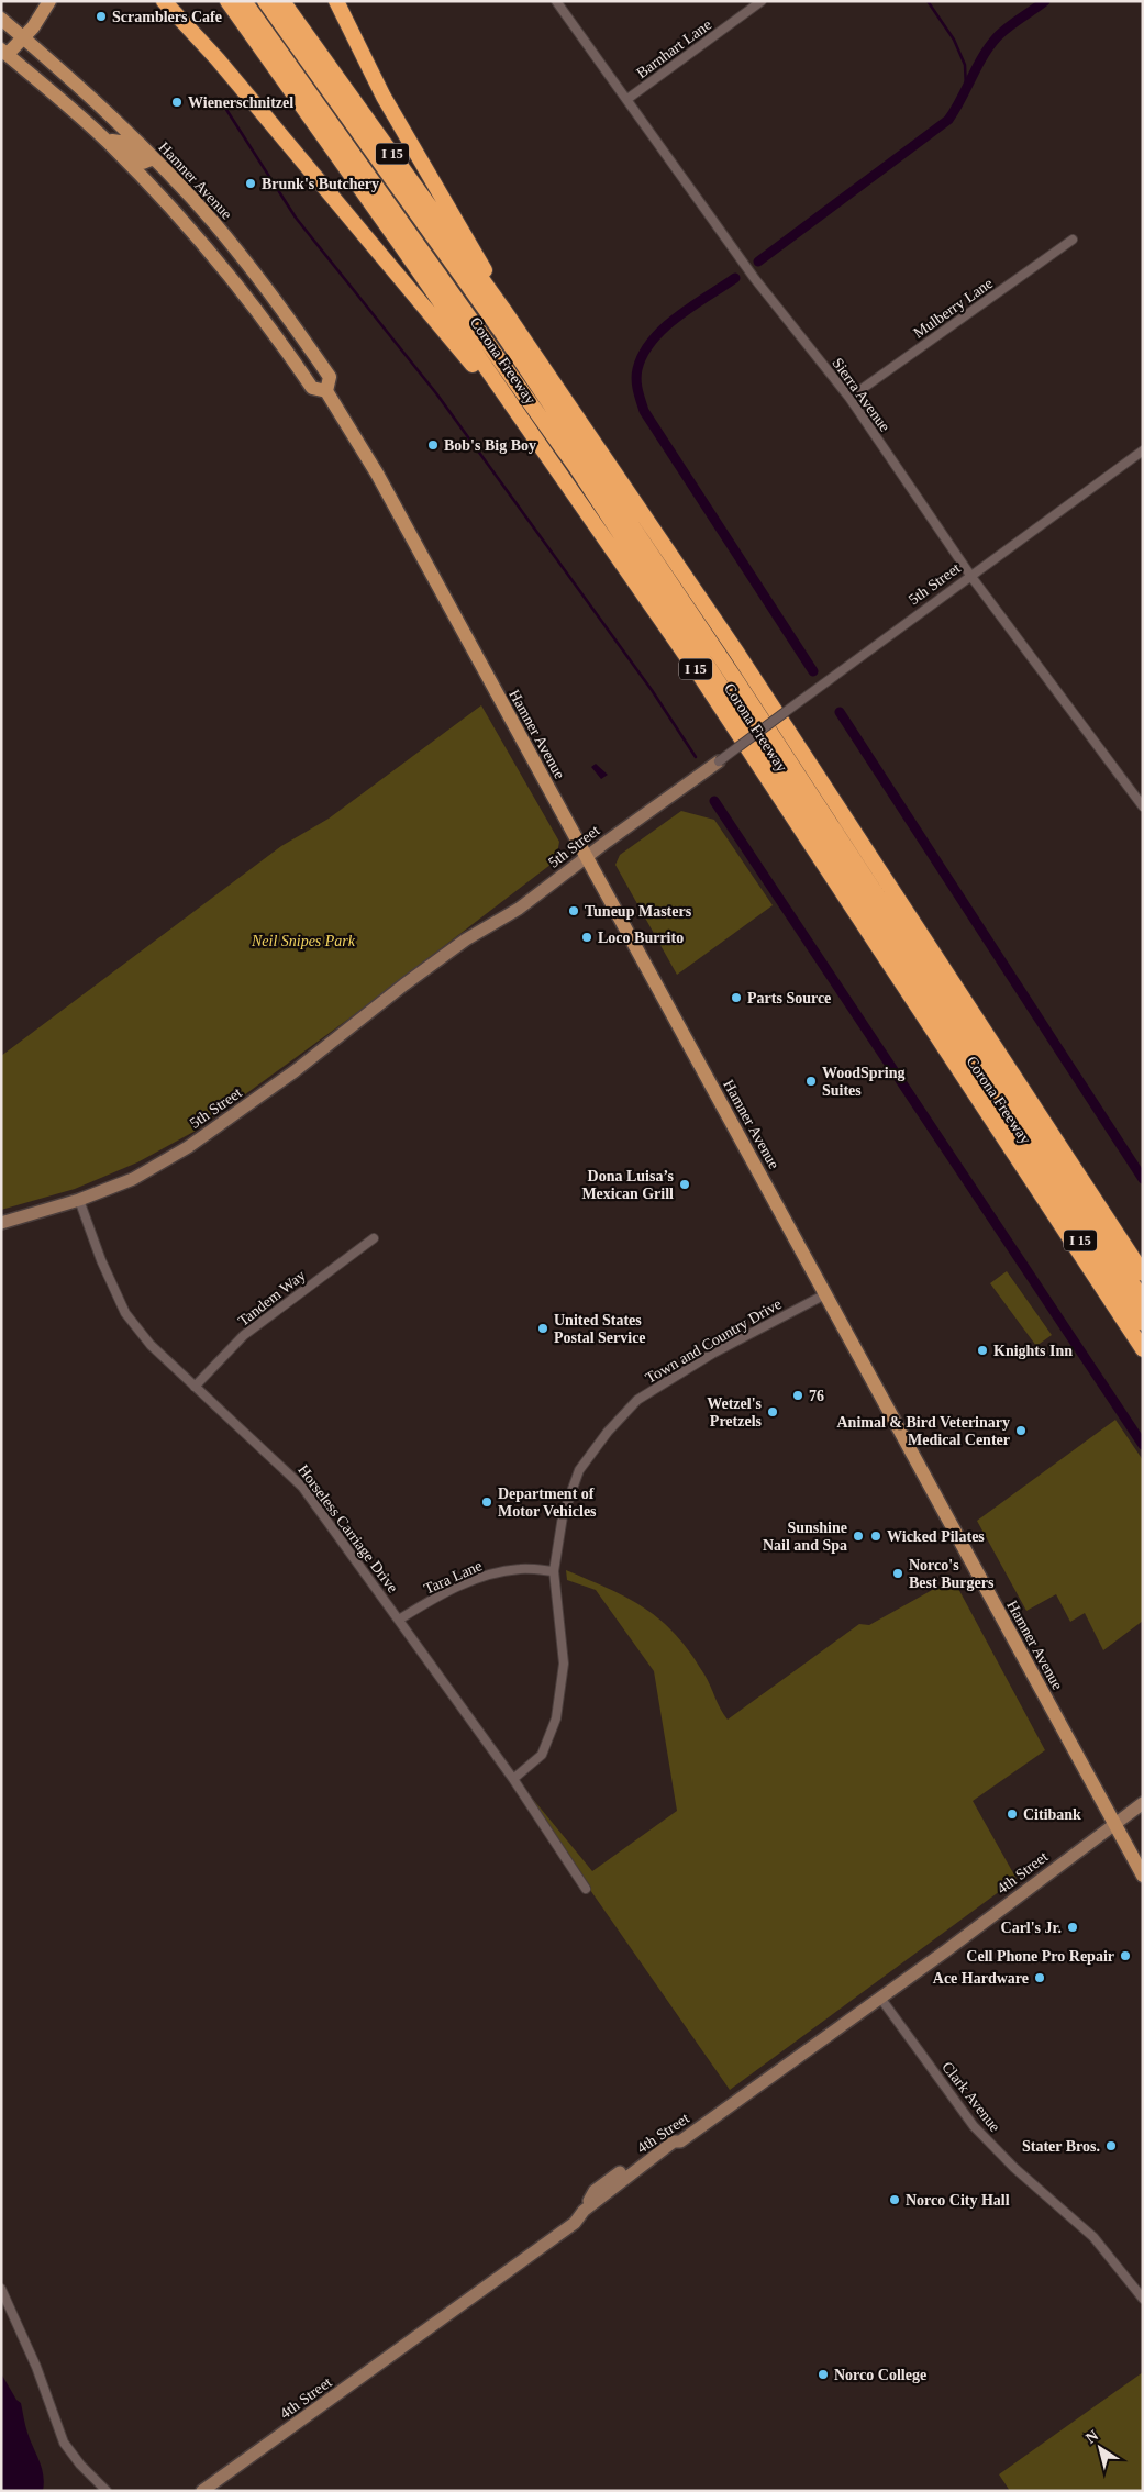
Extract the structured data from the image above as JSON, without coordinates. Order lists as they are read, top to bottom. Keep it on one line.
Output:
{"streets":{"highway":["I 15","Corona Freeway"],"main road":["Hamner Avenue"],"street":["Barnhart Lane","Mulberry Lane","Sierra Avenue","5th Street","Tandem Way","Town and Country Drive","Horseless Carriage Drive","Tara Lane","4th Street","Clark Avenue"]},"crossings":[["Barnhart Lane","Sierra Avenue"],["I 15","Corona Freeway"],["Hamner Avenue","5th Street"],["Hamner Avenue","Town and Country Drive"],["Hamner Avenue","4th Street"],["Mulberry Lane","Sierra Avenue"],["Sierra Avenue","5th Street"],["5th Street","Horseless Carriage Drive"],["Tandem Way","Horseless Carriage Drive"],["Town and Country Drive","Horseless Carriage Drive"],["Town and Country Drive","Tara Lane"],["Horseless Carriage Drive","Tara Lane"],["4th Street","Clark Avenue"]],"parks":["Neil Snipes Park"],"places":["Scramblers Cafe","Wienerschnitzel","Brunk's Butchery","Bob's Big Boy","Tuneup Masters","Loco Burrito","Parts Source","WoodSpring Suites","Dona Luisa’s Mexican Grill","United States Postal Service","Knights Inn","76","Wetzel's Pretzels","Animal & Bird Veterinary Medical Center","Department of Motor Vehicles","Sunshine Nail and Spa","Wicked Pilates","Norco's Best Burgers","Citibank","Carl's Jr.","Cell Phone Pro Repair","Ace Hardware","Stater Bros.","Norco City Hall","Norco College"],"north":"top left"}
